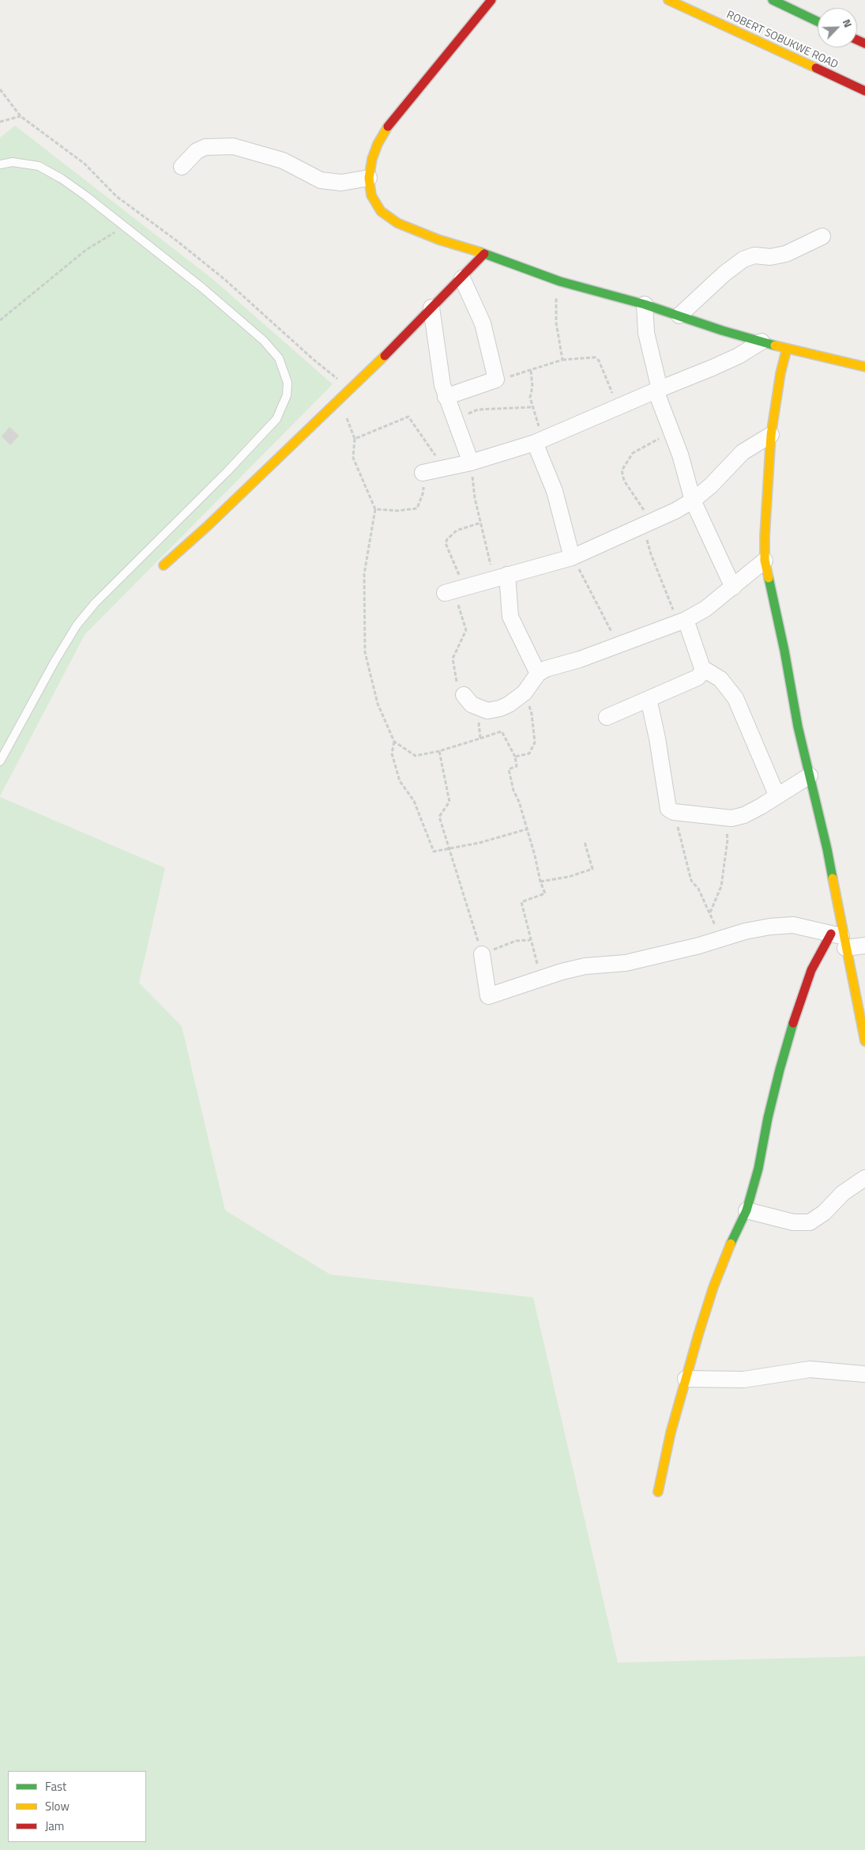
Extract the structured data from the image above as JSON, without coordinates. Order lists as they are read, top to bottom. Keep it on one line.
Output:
{"streets":{"street":["ROBERT SOBUKWE ROAD"]},"legend":["Fast","Slow","Jam"],"north":"top right"}
